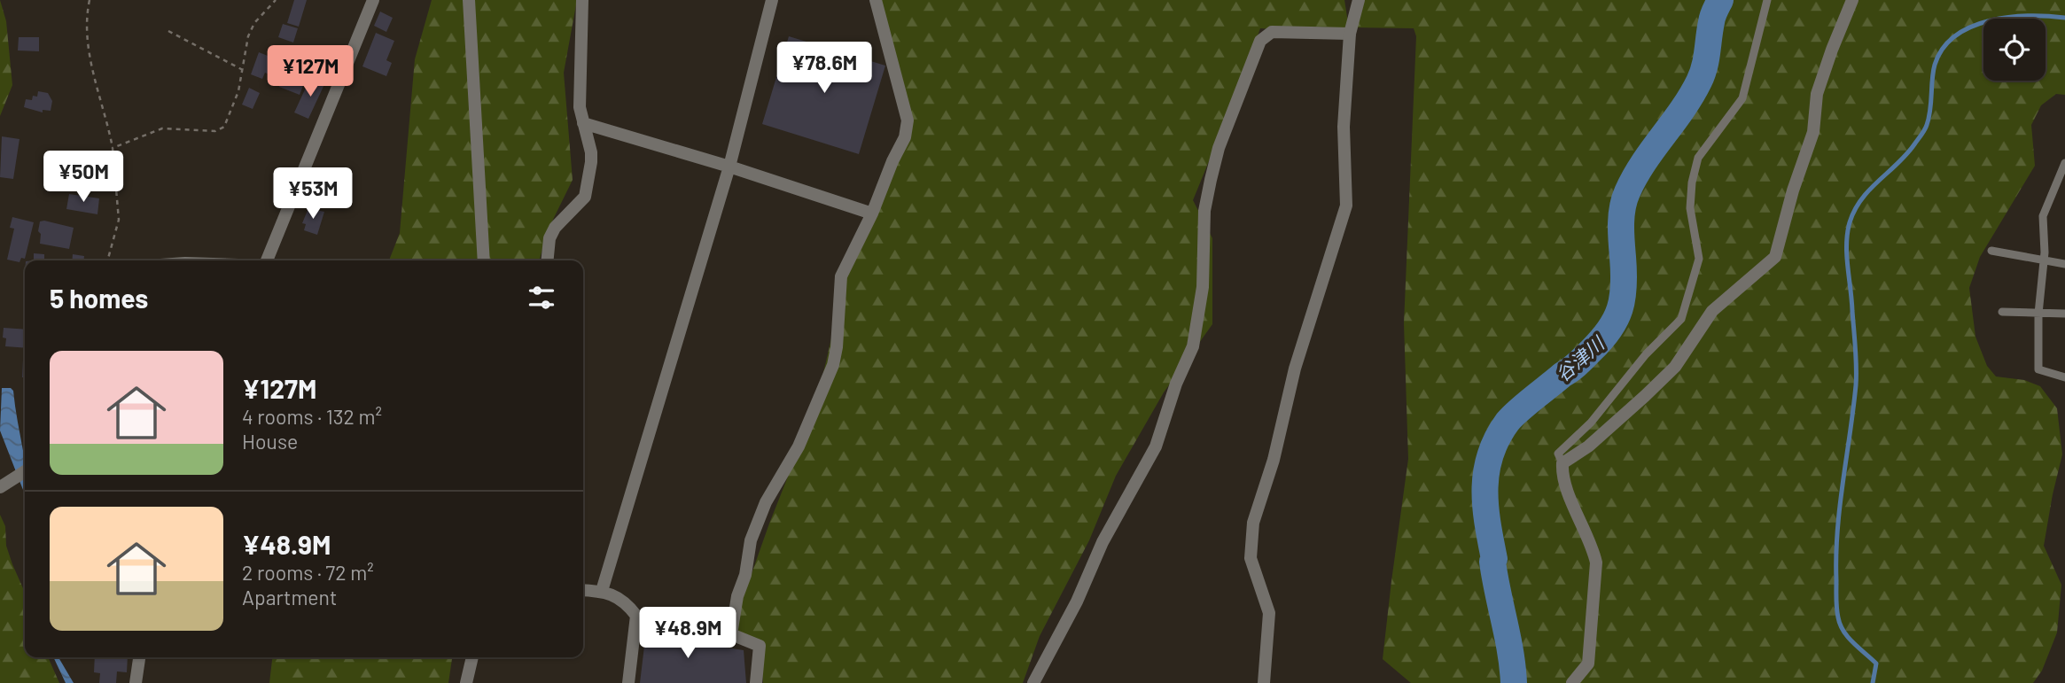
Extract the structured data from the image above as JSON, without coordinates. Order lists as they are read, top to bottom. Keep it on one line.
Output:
{"water":["谷津川"],"page":{"price":["¥78.6M","¥127M","¥50M","¥53M","¥48.9M"],"heading":"5 homes","list":[{"name":"¥127M","note":"4 rooms · 132 m² · House"},{"name":"¥48.9M","note":"2 rooms · 72 m² · Apartment"}]}}
